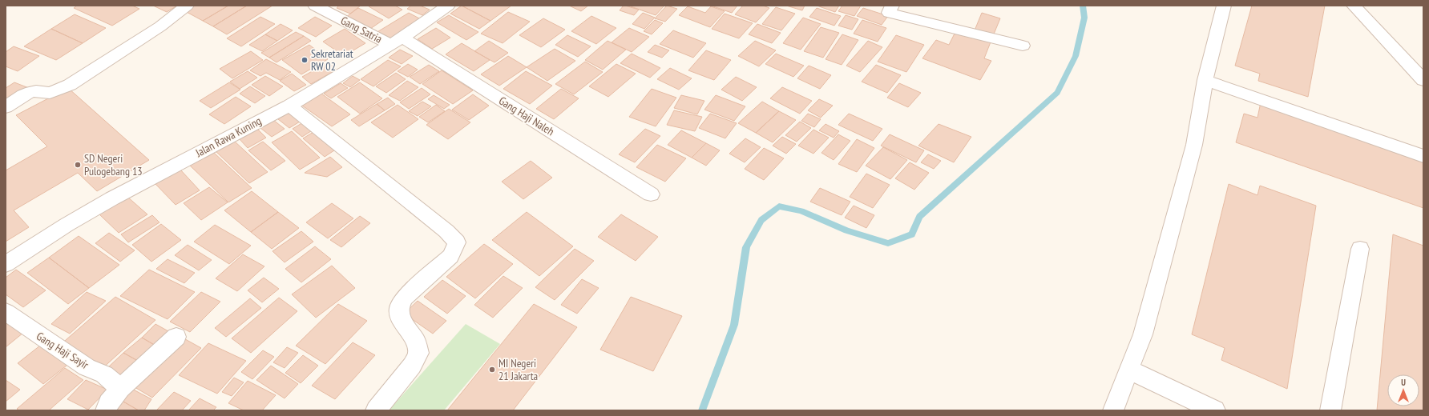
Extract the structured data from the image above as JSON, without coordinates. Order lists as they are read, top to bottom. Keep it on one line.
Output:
{"streets":{"street":["Gang Satria","Gang Haji Naleh","Jalan Rawa Kuning","Gang Haji Sayir"]},"crossings":[["Gang Satria","Gang Haji Naleh"],["Gang Satria","Jalan Rawa Kuning"],["Gang Haji Naleh","Jalan Rawa Kuning"]],"places":["Sekretariat RW 02","SD Negeri Pulogebang 13","MI Negeri 21 Jakarta"],"north":"top"}
